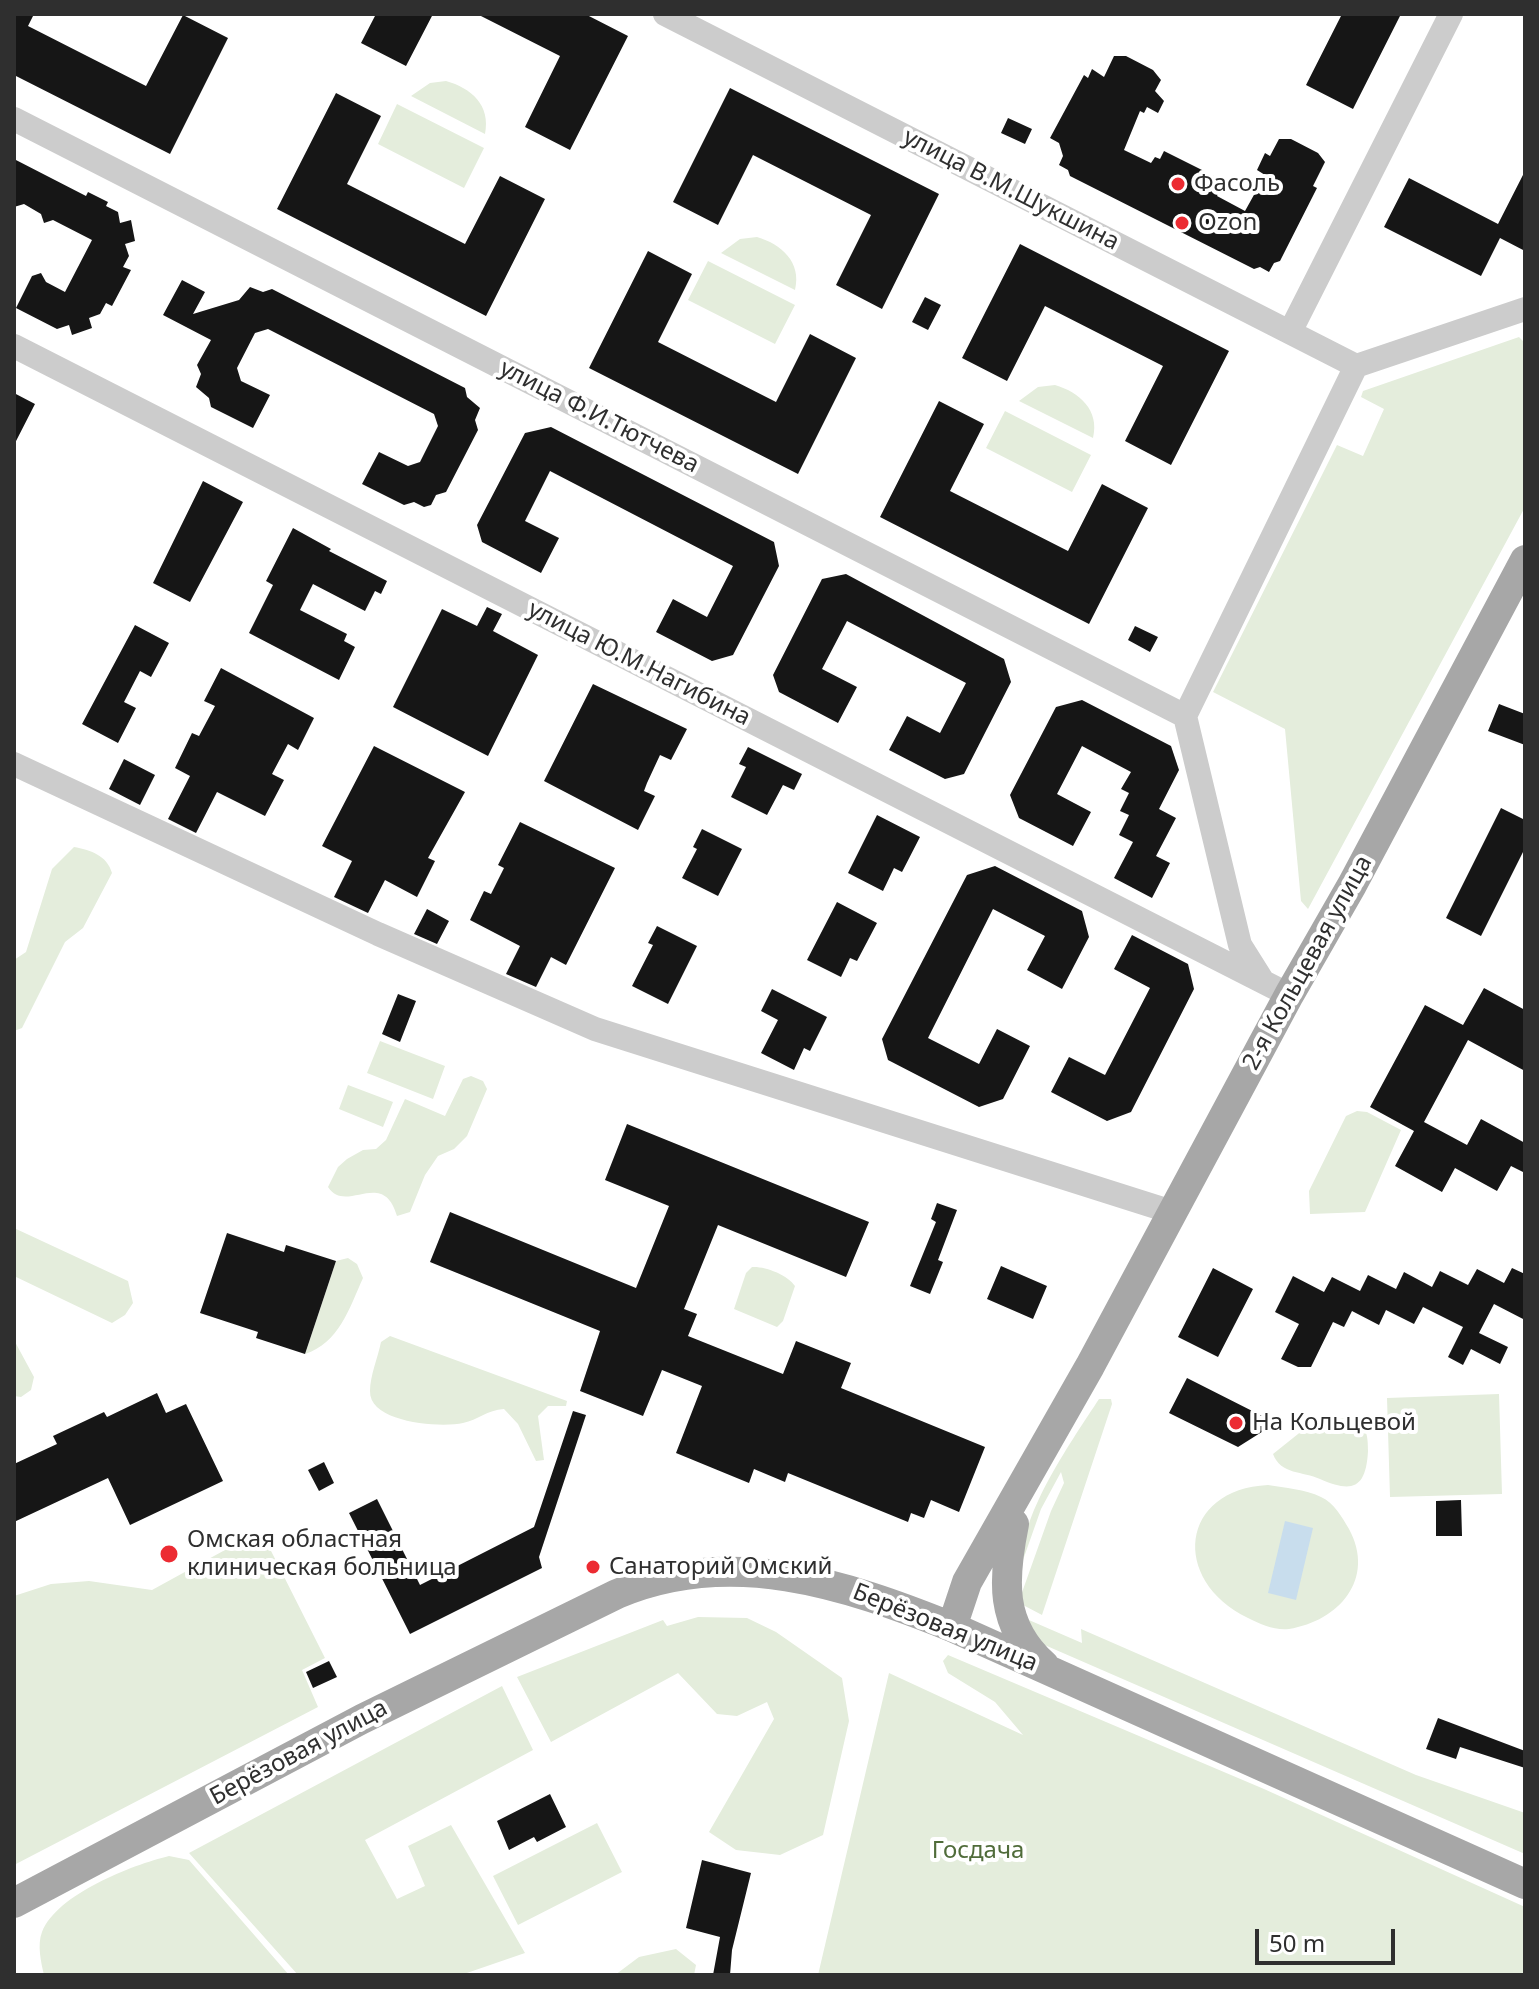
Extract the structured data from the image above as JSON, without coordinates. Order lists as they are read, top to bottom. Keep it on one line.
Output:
{"streets":{"main road":["2-я Кольцевая улица","Берёзовая улица"],"street":["улица В.М.Шукшина","улица Ф.И.Тютчева","улица Ю.М.Нагибина"]},"crossings":[["улица Ю.М.Нагибина","2-я Кольцевая улица"],["2-я Кольцевая улица","Берёзовая улица"]],"parks":["Госдача"],"places":["Фасоль","Ozon","На Кольцевой","Омская областная клиническая больница","Санаторий Омский"],"scale_bar":"50 m"}
